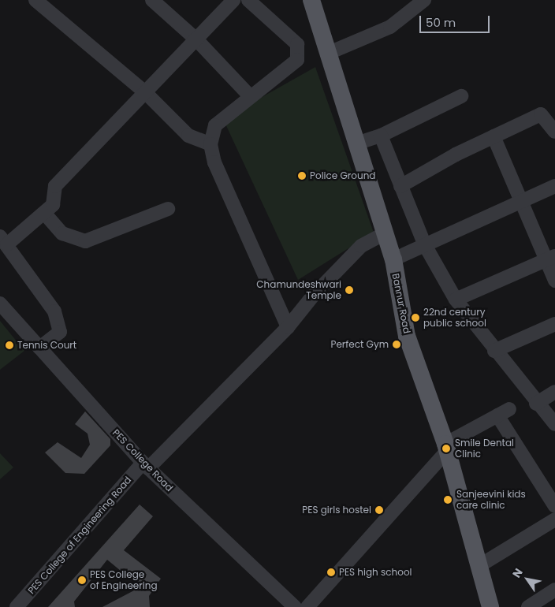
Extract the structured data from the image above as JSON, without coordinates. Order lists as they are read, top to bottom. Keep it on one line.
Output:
{"streets":{"main road":["Bannur Road"],"street":["PES College Road","PES College of Engineering Road"]},"crossings":[["Bannur Road","PES College of Engineering Road"],["PES College Road","PES College of Engineering Road"]],"places":["Police Ground","Chamundeshwari Temple","22nd century public school","Perfect Gym","Tennis Court","Smile Dental Clinic","Sanjeevini kids care clinic","PES girls hostel","PES high school","PES College of Engineering"],"scale_bar":"50 m","north":"top left"}
